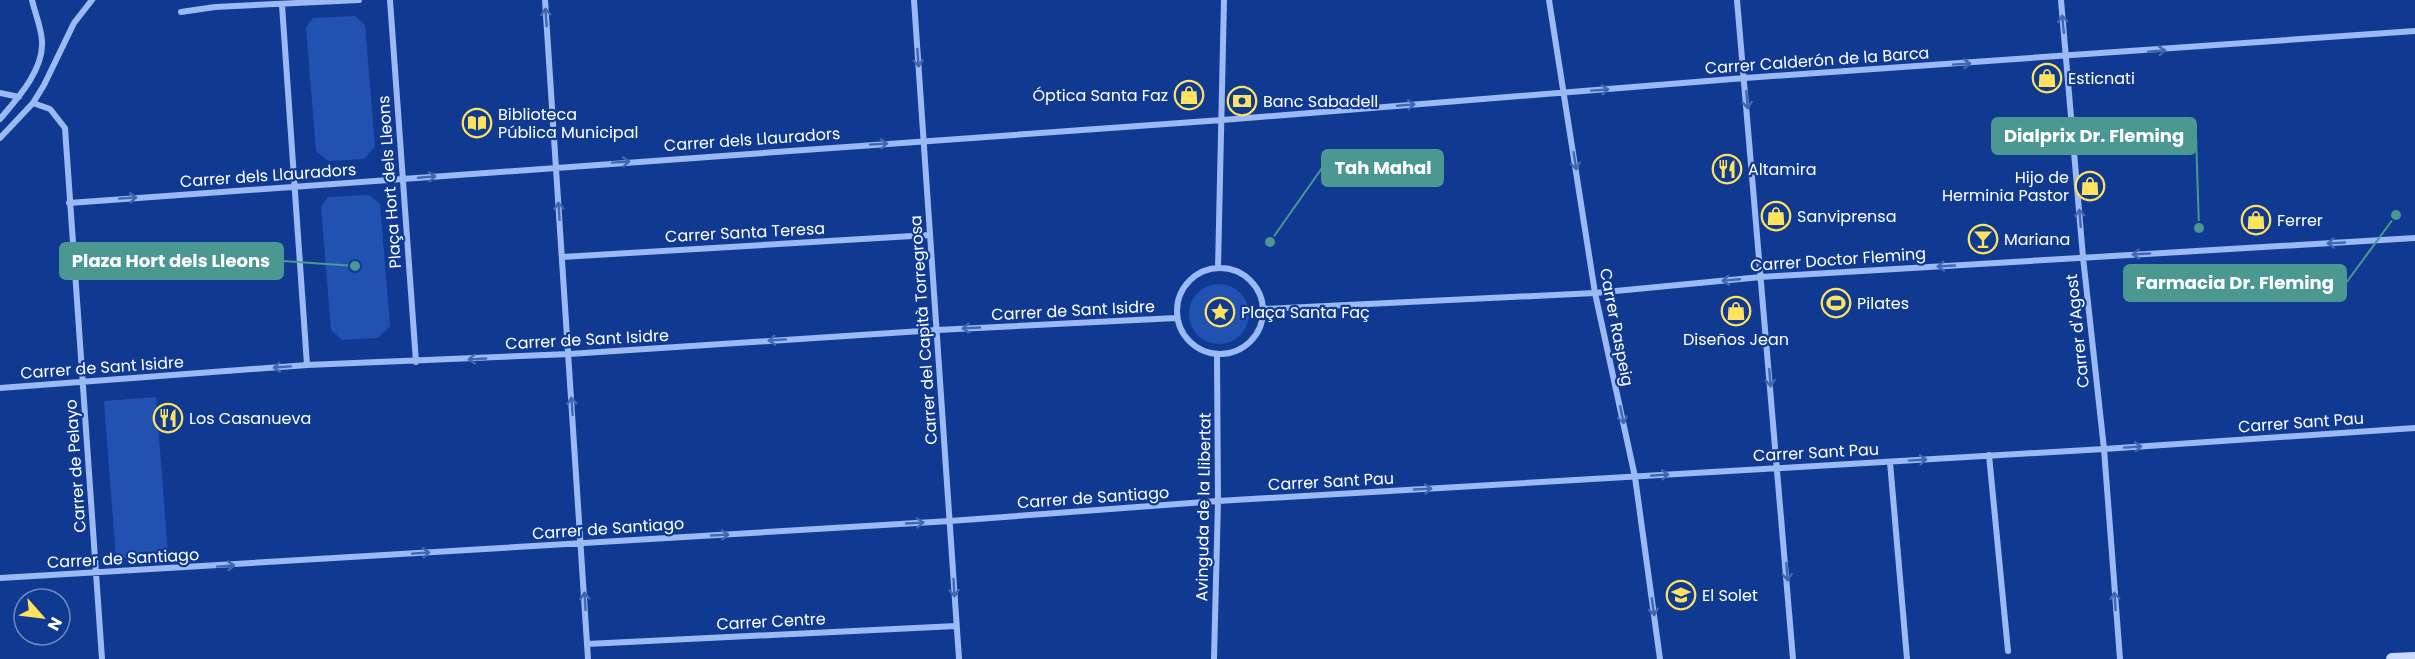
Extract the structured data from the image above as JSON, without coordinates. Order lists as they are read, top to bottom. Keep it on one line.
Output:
{"streets":{"street":["Carrer Calderón de la Barca","Carrer dels Llauradors","Plaça Hort dels Lleons","Carrer Santa Teresa","Carrer Doctor Fleming","Carrer de Sant Isidre","Carrer Raspeig","Carrer del Capità Torregrosa","Carrer d'Agost","Carrer Sant Pau","Carrer de Pelayo","Carrer de Santiago","Avinguda de la Llibertat","Carrer Centre"]},"crossings":[["Carrer Calderón de la Barca","Carrer dels Llauradors"],["Carrer Calderón de la Barca","Carrer Raspeig"],["Carrer Calderón de la Barca","Carrer d'Agost"],["Carrer dels Llauradors","Plaça Hort dels Lleons"],["Carrer dels Llauradors","Carrer del Capità Torregrosa"],["Carrer dels Llauradors","Carrer de Pelayo"],["Plaça Hort dels Lleons","Carrer de Sant Isidre"],["Carrer Santa Teresa","Carrer del Capità Torregrosa"],["Carrer Doctor Fleming","Carrer de Sant Isidre"],["Carrer Doctor Fleming","Carrer Raspeig"],["Carrer Doctor Fleming","Carrer d'Agost"],["Carrer Doctor Fleming","Avinguda de la Llibertat"],["Carrer de Sant Isidre","Carrer del Capità Torregrosa"],["Carrer de Sant Isidre","Carrer de Pelayo"],["Carrer de Sant Isidre","Avinguda de la Llibertat"],["Carrer Raspeig","Carrer Sant Pau"],["Carrer del Capità Torregrosa","Carrer de Santiago"],["Carrer del Capità Torregrosa","Carrer Centre"],["Carrer d'Agost","Carrer Sant Pau"],["Carrer Sant Pau","Carrer de Santiago"],["Carrer Sant Pau","Avinguda de la Llibertat"],["Carrer de Pelayo","Carrer de Santiago"],["Carrer de Santiago","Avinguda de la Llibertat"]],"one_way":["Carrer Calderón de la Barca","Carrer dels Llauradors","Carrer Doctor Fleming","Carrer de Sant Isidre","Carrer Raspeig","Carrer del Capità Torregrosa","Carrer d'Agost","Carrer Sant Pau","Carrer de Santiago"],"places":{"shop":["Esticnati","Óptica Santa Faz","Hijo de Herminia Pastor","Sanviprensa","Ferrer","Diseños Jean"],"bank":["Banc Sabadell"],"library":["Biblioteca Pública Municipal"],"restaurant":["Altamira","Los Casanueva"],"other":["Farmacia Dr. Fleming","Dialprix Dr. Fleming","Tah Mahal","Plaza Hort dels Lleons"],"bar":["Mariana"],"sports":["Pilates"],"place":["Plaça Santa Faç"],"school or university":["El Solet"]},"north":"bottom right"}
